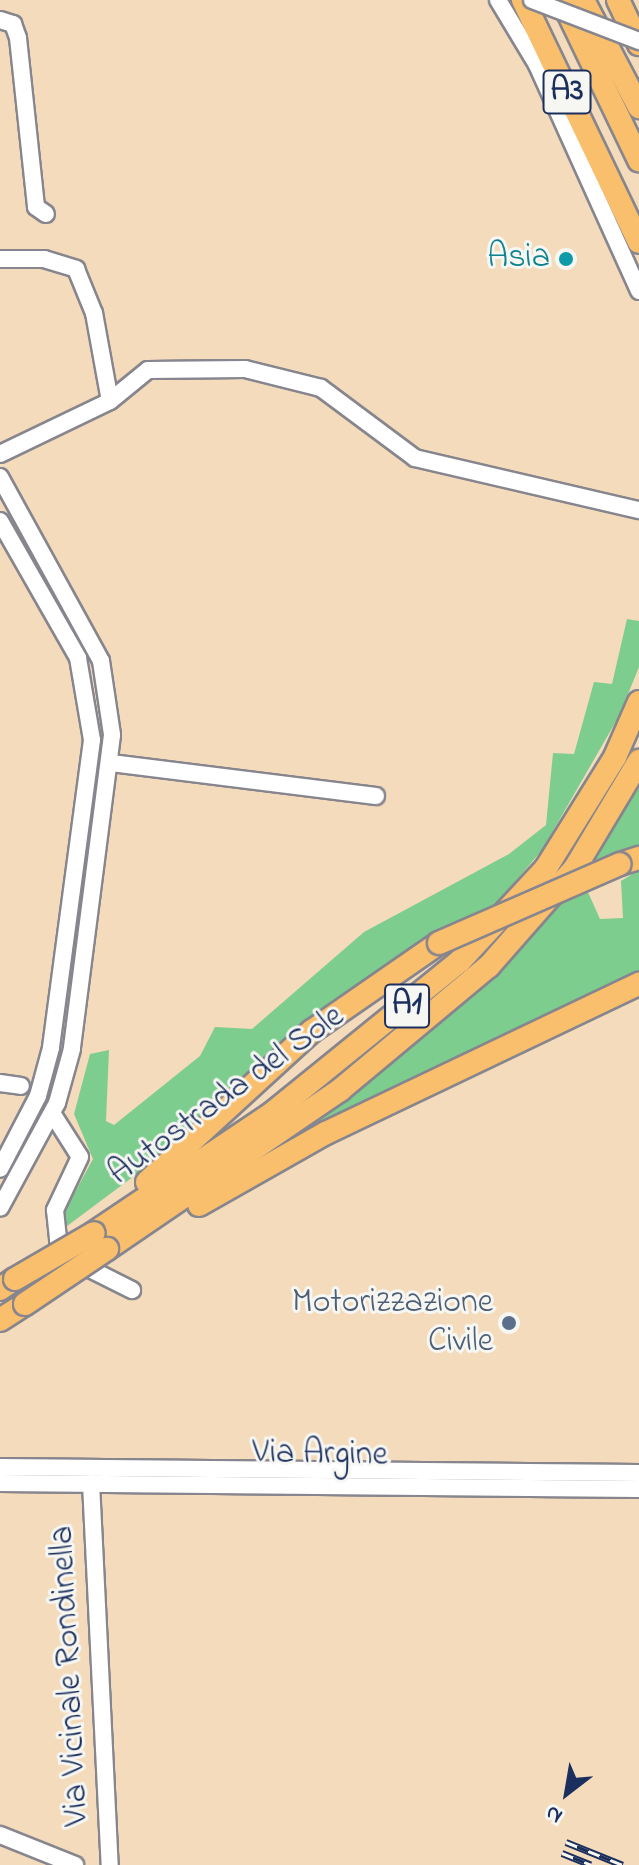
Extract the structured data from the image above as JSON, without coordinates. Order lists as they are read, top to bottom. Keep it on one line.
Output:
{"streets":{"highway":["A3","A1","Autostrada del Sole"],"street":["Via Argine","Via Vicinale Rondinella"]},"crossings":[["Via Argine","Via Vicinale Rondinella"]],"places":["Asia","Motorizzazione Civile"],"north":"bottom left"}
